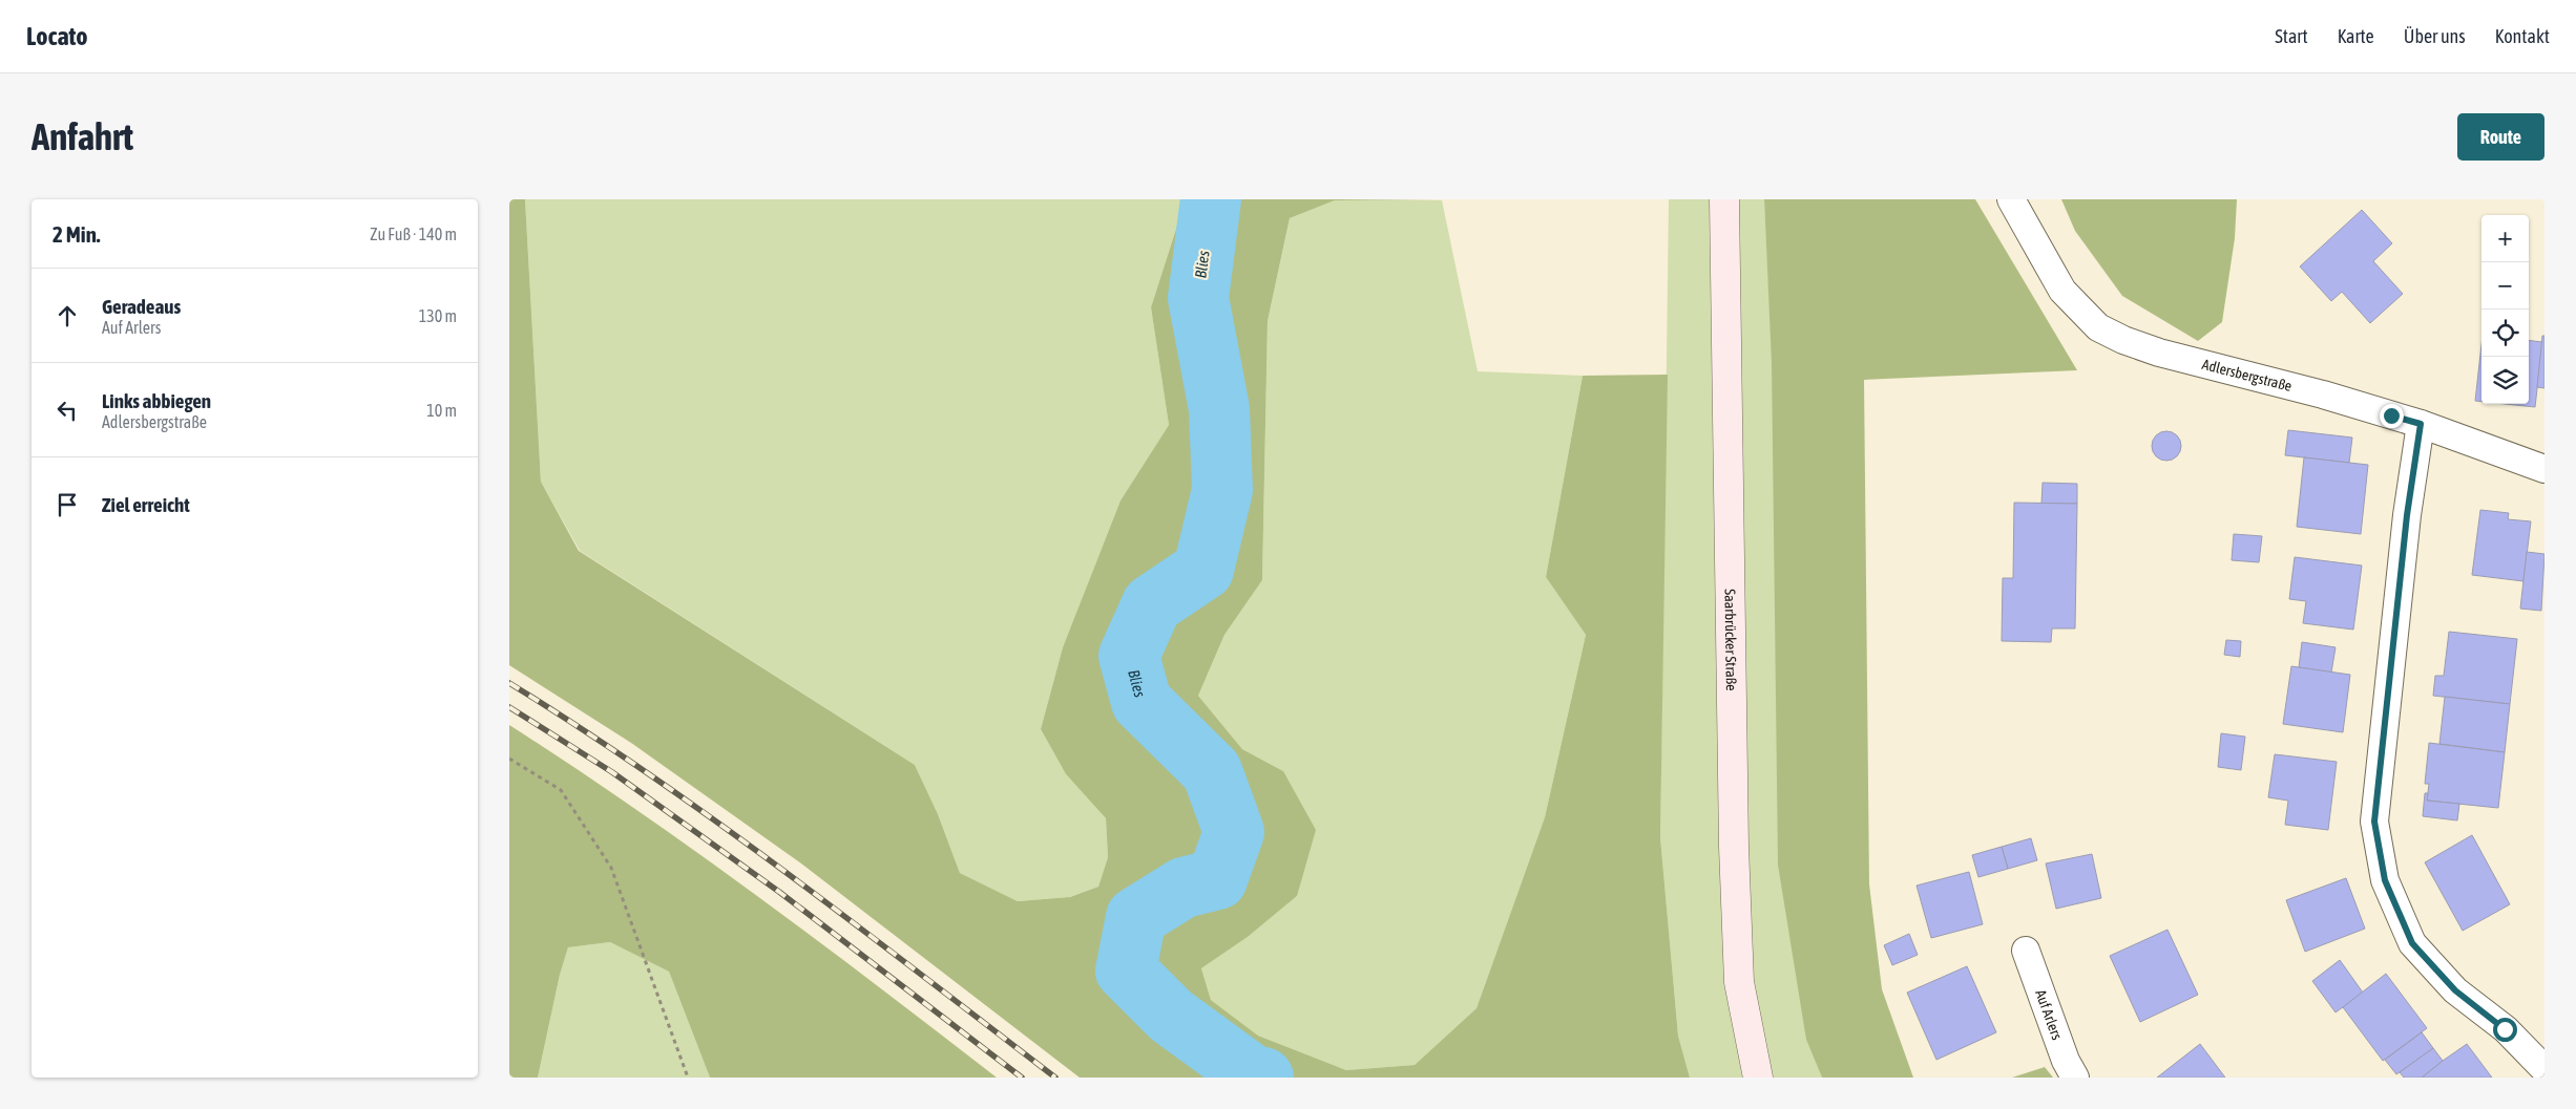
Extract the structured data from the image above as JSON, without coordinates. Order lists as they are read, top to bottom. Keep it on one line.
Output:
{"streets":{"main road":["Saarbrücker Straße"],"street":["Adlersbergstraße","Auf Arlers"]},"water":["Blies"],"page":{"header":"Locato","nav":["Start","Karte","Über uns","Kontakt"],"buttons":"Route","title":"Anfahrt","heading":["2 Min.","Zu Fuß · 140 m"],"map_buttons":["+","−"],"list":[["Geradeaus","Auf Arlers","130 m"],["Links abbiegen","Adlersbergstraße","10 m"],"Ziel erreicht"]}}
